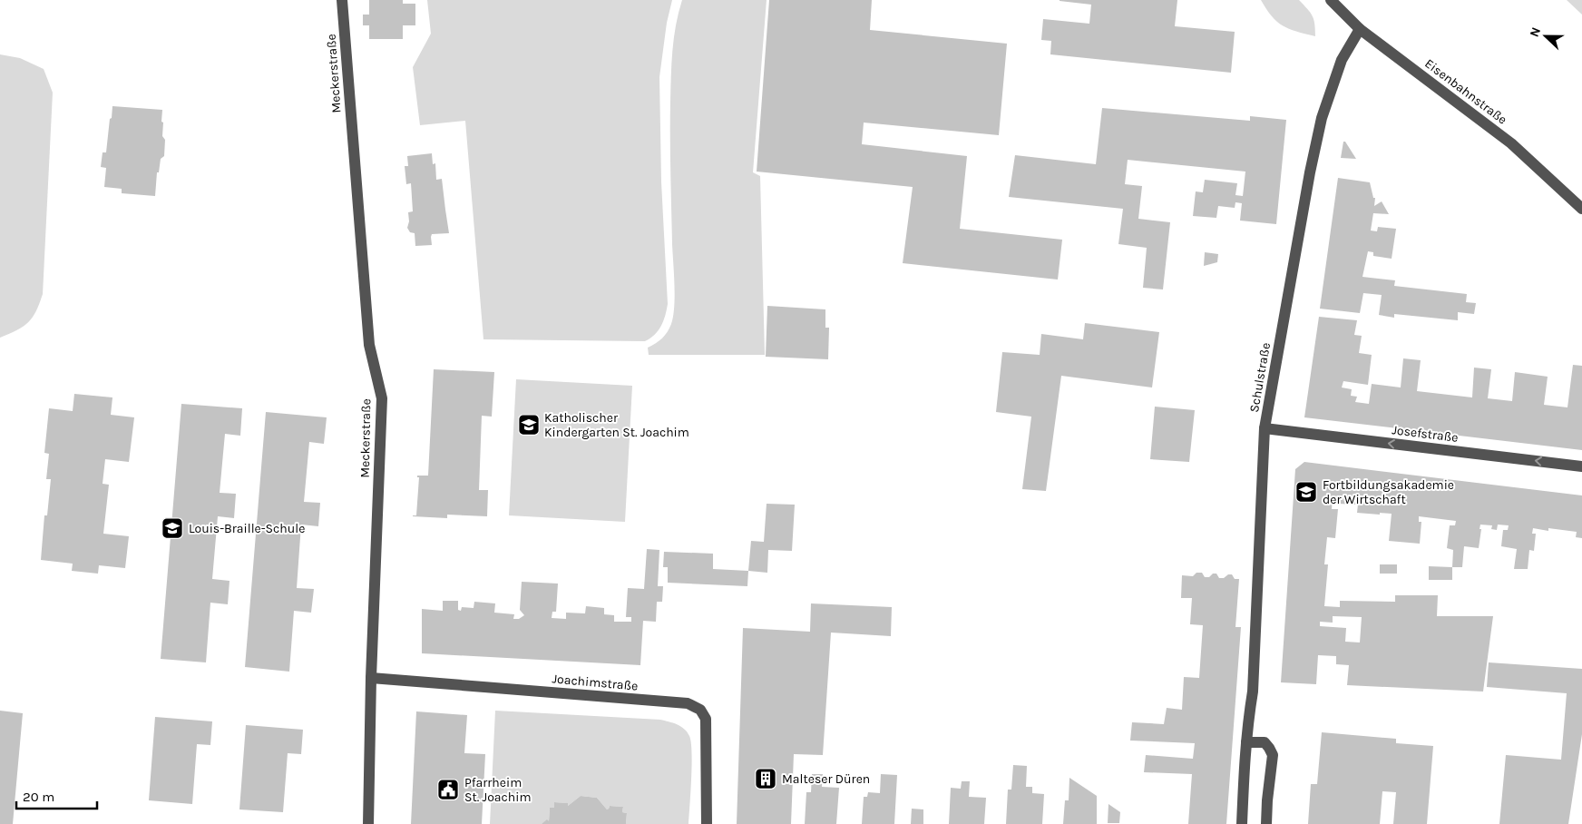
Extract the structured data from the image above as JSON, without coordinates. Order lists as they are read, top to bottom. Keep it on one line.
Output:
{"streets":{"street":["Meckerstraße","Eisenbahnstraße","Schulstraße","Josefstraße","Joachimstraße"]},"crossings":[["Meckerstraße","Joachimstraße"],["Eisenbahnstraße","Schulstraße"],["Schulstraße","Josefstraße"]],"one_way":["Josefstraße"],"places":{"school or university":["Katholischer Kindergarten St. Joachim","Fortbildungsakademie der Wirtschaft","Louis-Braille-Schule"],"building":["Malteser Düren"],"public building":["Pfarrheim St. Joachim"]},"scale_bar":"20 m","north":"left"}
